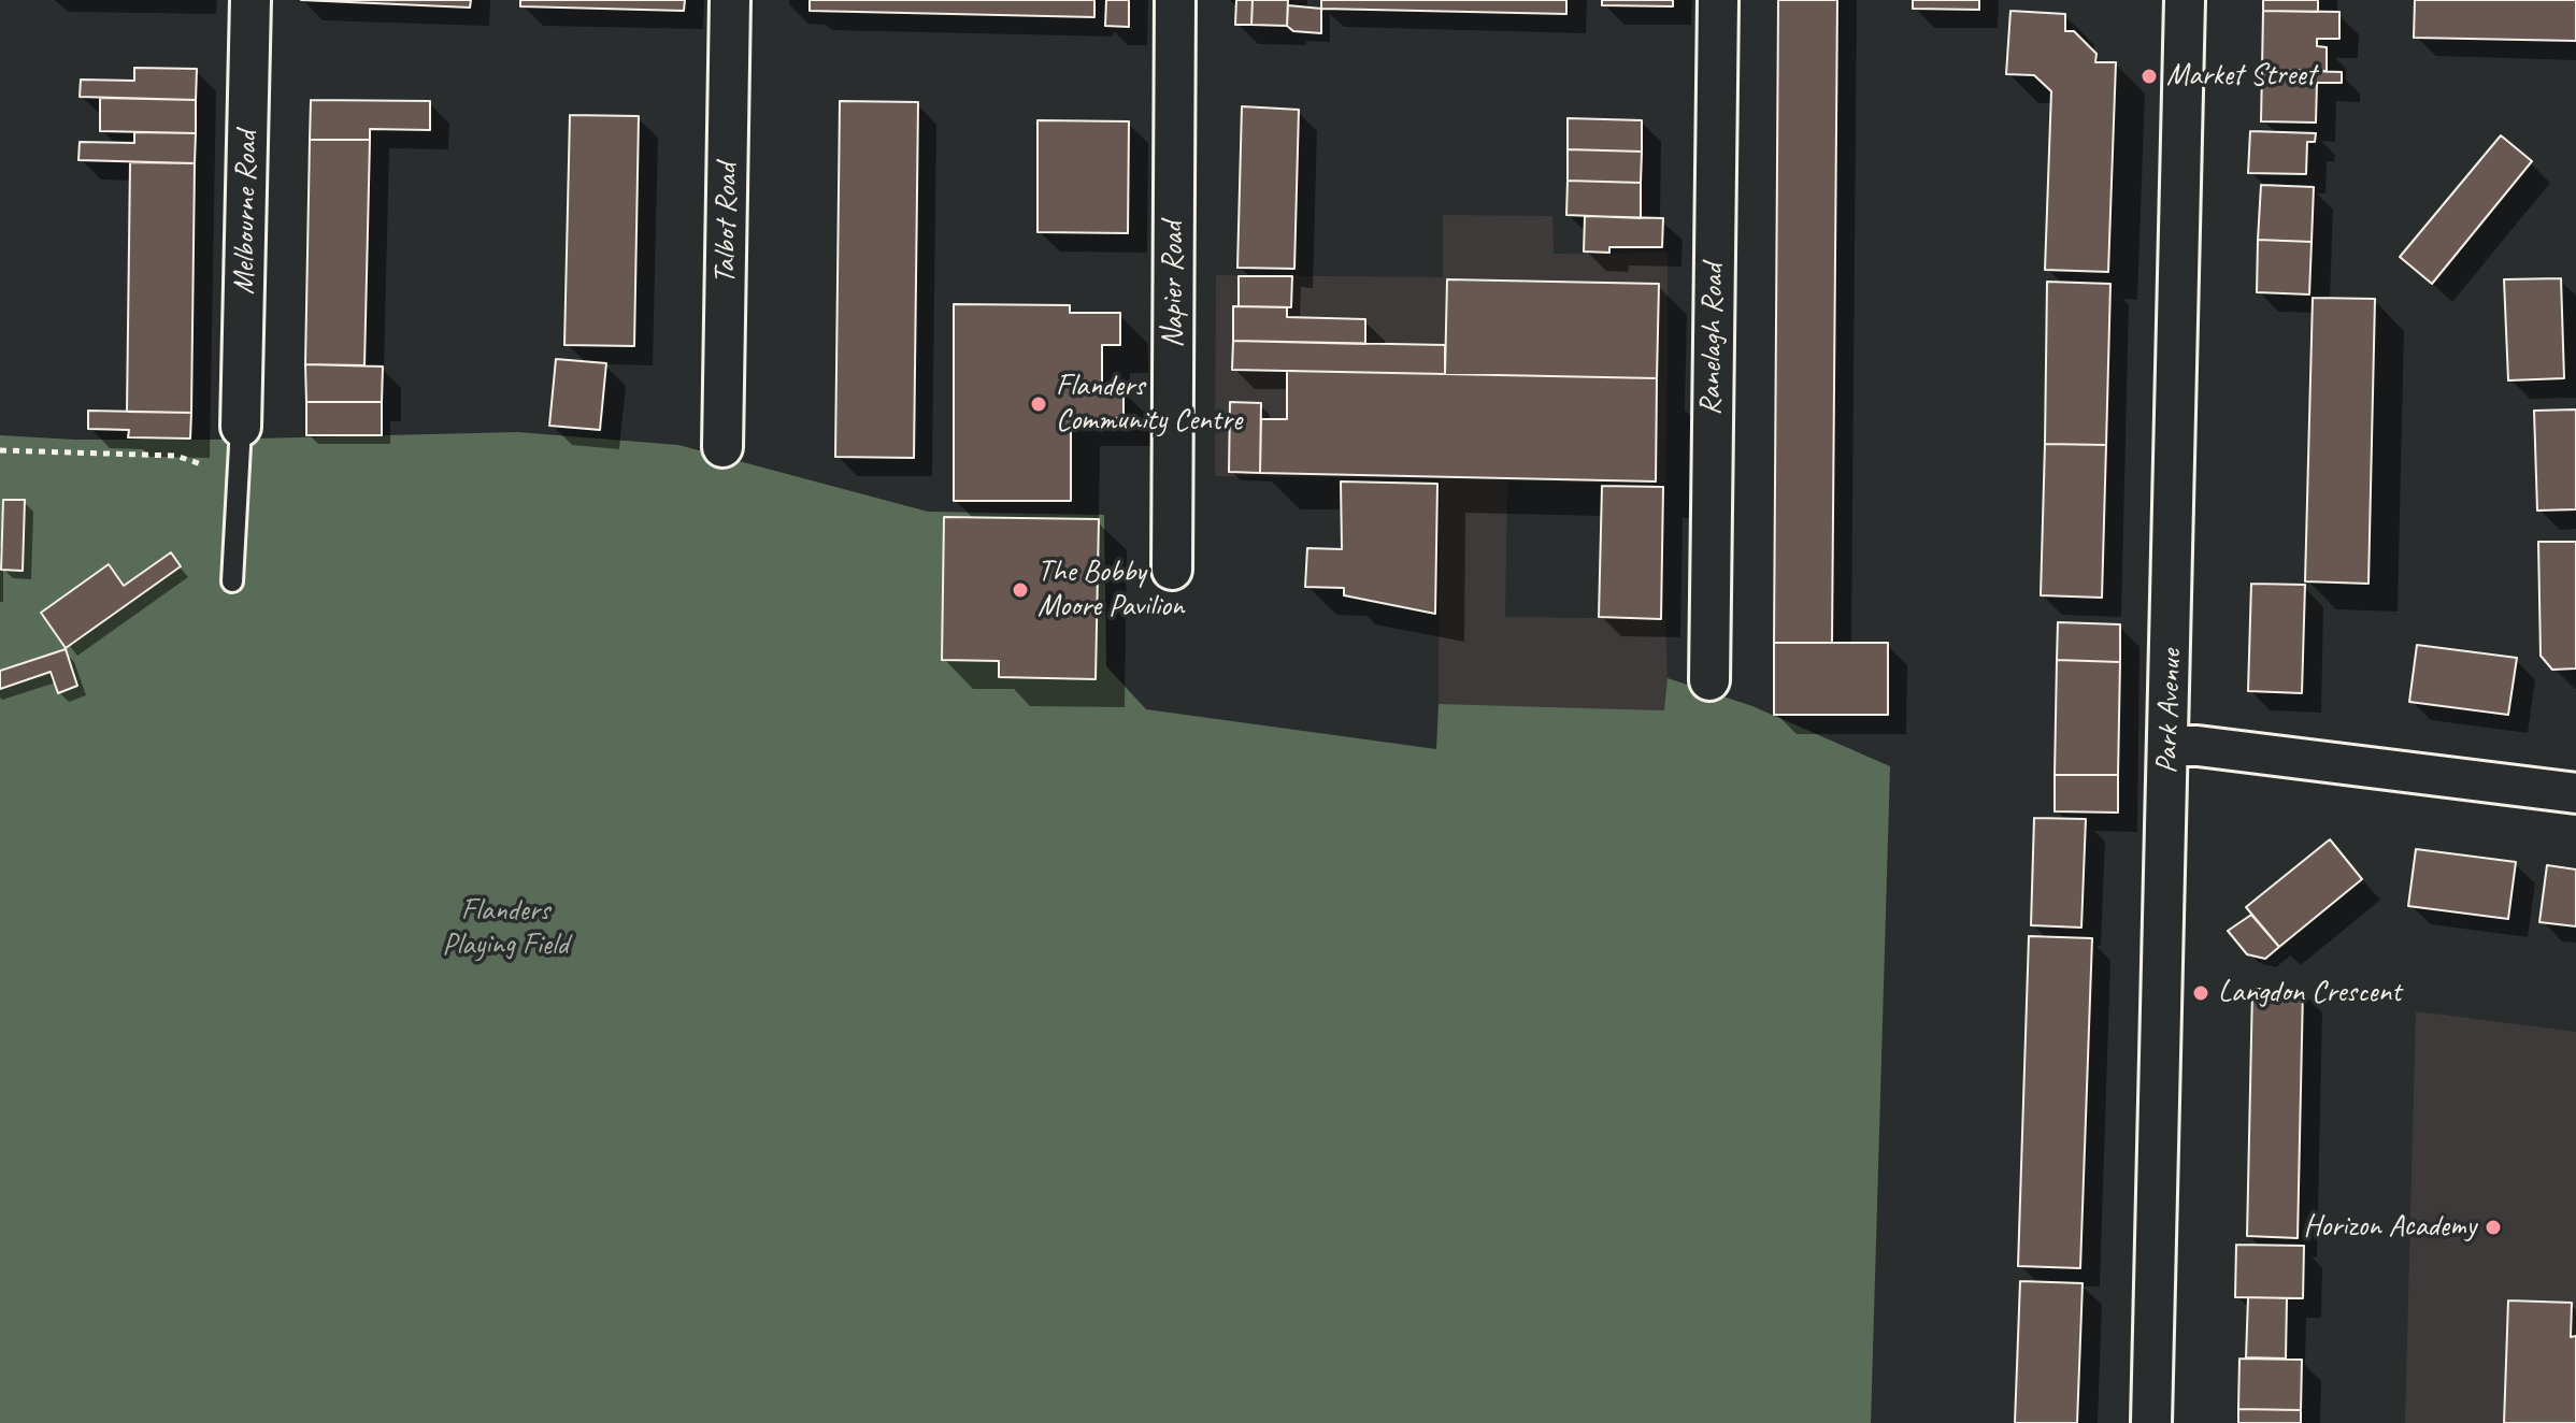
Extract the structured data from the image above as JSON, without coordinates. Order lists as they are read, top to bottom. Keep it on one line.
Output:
{"streets":{"street":["Melbourne Road","Talbot Road","Napier Road","Ranelagh Road","Park Avenue"]},"parks":["Flanders Playing Field"],"places":["Market Street","Flanders Community Centre","The Bobby Moore Pavilion","Langdon Crescent","Horizon Academy"]}
